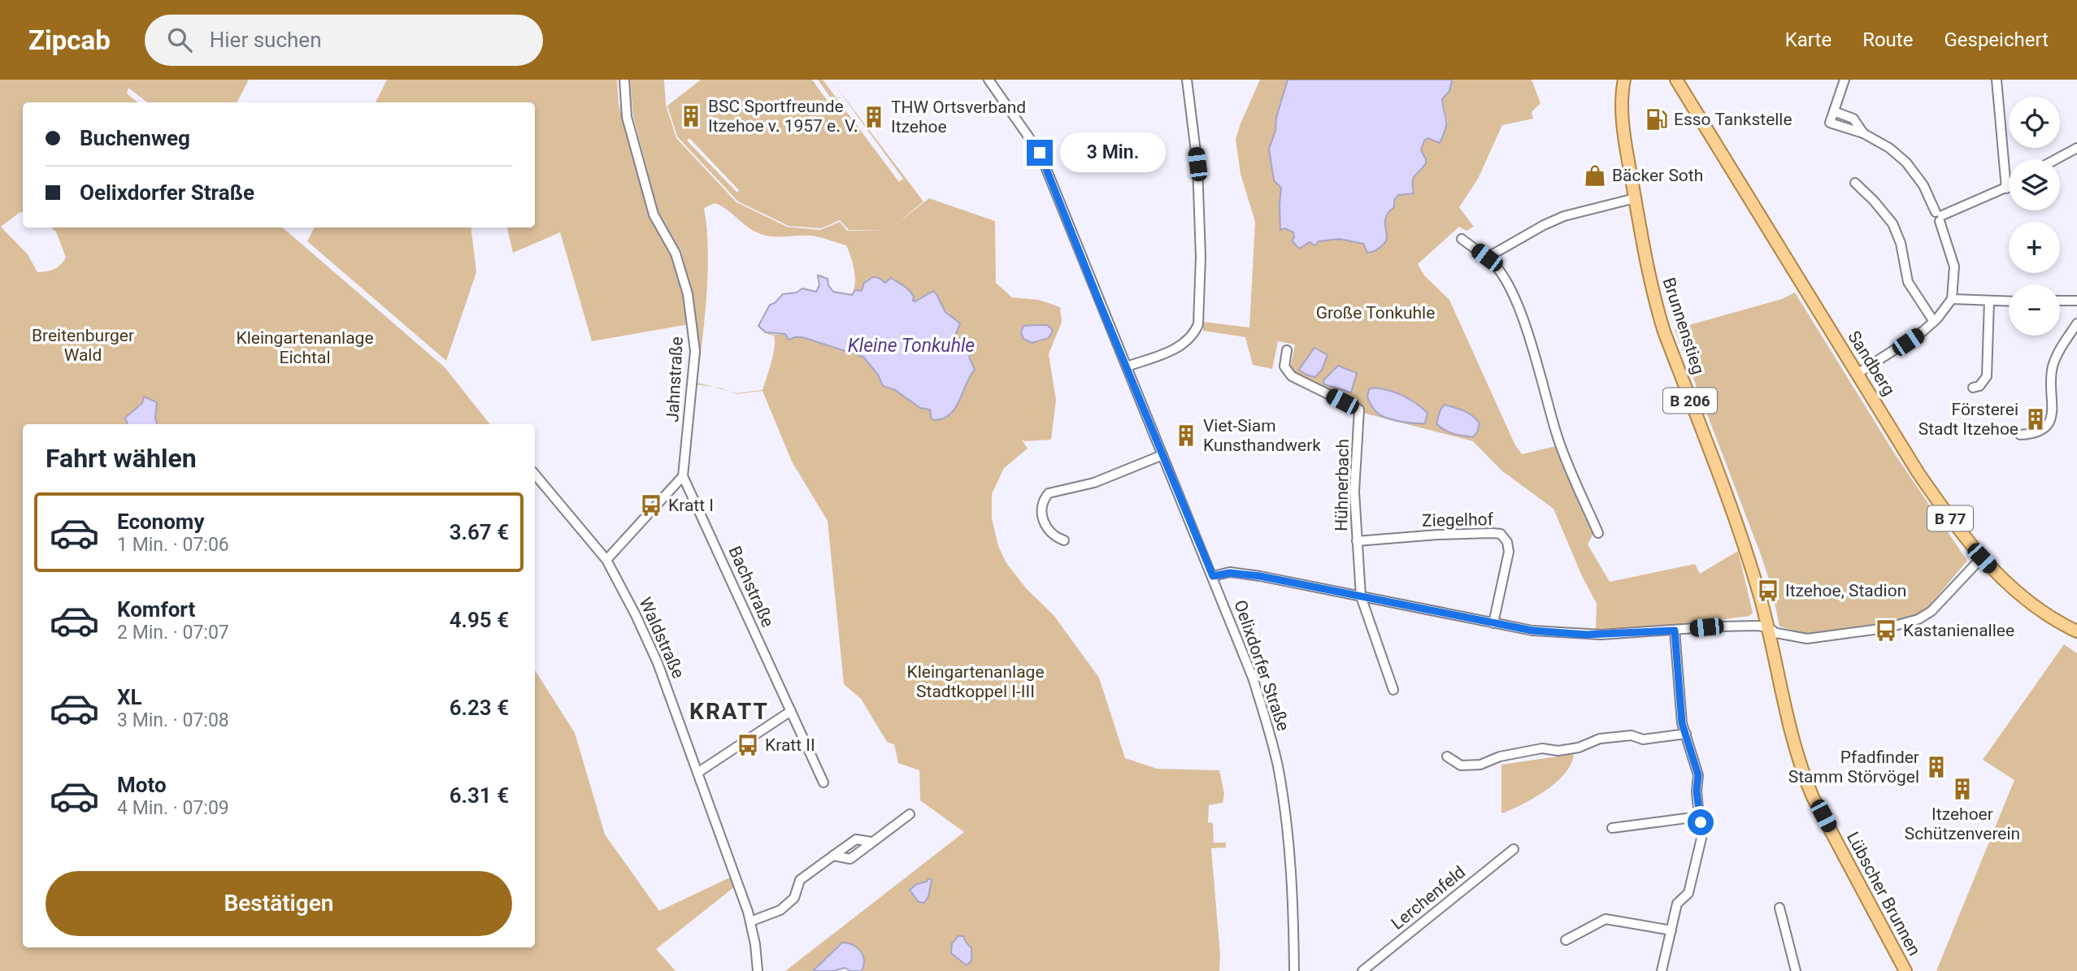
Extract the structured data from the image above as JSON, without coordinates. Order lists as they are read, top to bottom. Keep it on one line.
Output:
{"streets":{"main road":["Brunnenstieg","Sandberg","B 206","B 77","Lübscher Brunnen"],"street":["Jahnstraße","Hühnerbach","Ziegelhof","Bachstraße","Waldstraße","Oelixdorfer Straße","Lerchenfeld"]},"crossings":[["Brunnenstieg","Lübscher Brunnen"],["Jahnstraße","Bachstraße"],["Hühnerbach","Ziegelhof"]],"districts":["KRATT"],"water":["Kleine Tonkuhle"],"parks":["Große Tonkuhle","Breitenburger Wald","Kleingartenanlage Eichtal","Kleingartenanlage Stadtkoppel I-III"],"places":{"building":["BSC Sportfreunde Itzehoe v. 1957 e. V.","THW Ortsverband Itzehoe","Försterei Stadt Itzehoe","Viet-Siam Kunsthandwerk","Pfadfinder Stamm Störvögel","Itzehoer Schützenverein"],"fuel station":["Esso Tankstelle"],"shop":["Bäcker Soth"],"bus stop":["Kratt I","Itzehoe, Stadion","Kastanienallee","Kratt II"]},"page":{"header":"Zipcab","search":"Hier suchen","nav":["Karte","Route","Gespeichert"],"map_buttons":["+","−"],"banner":["Buchenweg","Oelixdorfer Straße"],"bubble":"3 Min.","heading":"Fahrt wählen","list":[{"name":"Economy","note":"1 Min. · 07:06","value":"3.67 €"},{"name":"Komfort","note":"2 Min. · 07:07","value":"4.95 €"},{"name":"XL","note":"3 Min. · 07:08","value":"6.23 €"},{"name":"Moto","note":"4 Min. · 07:09","value":"6.31 €"}],"buttons":"Bestätigen"}}
